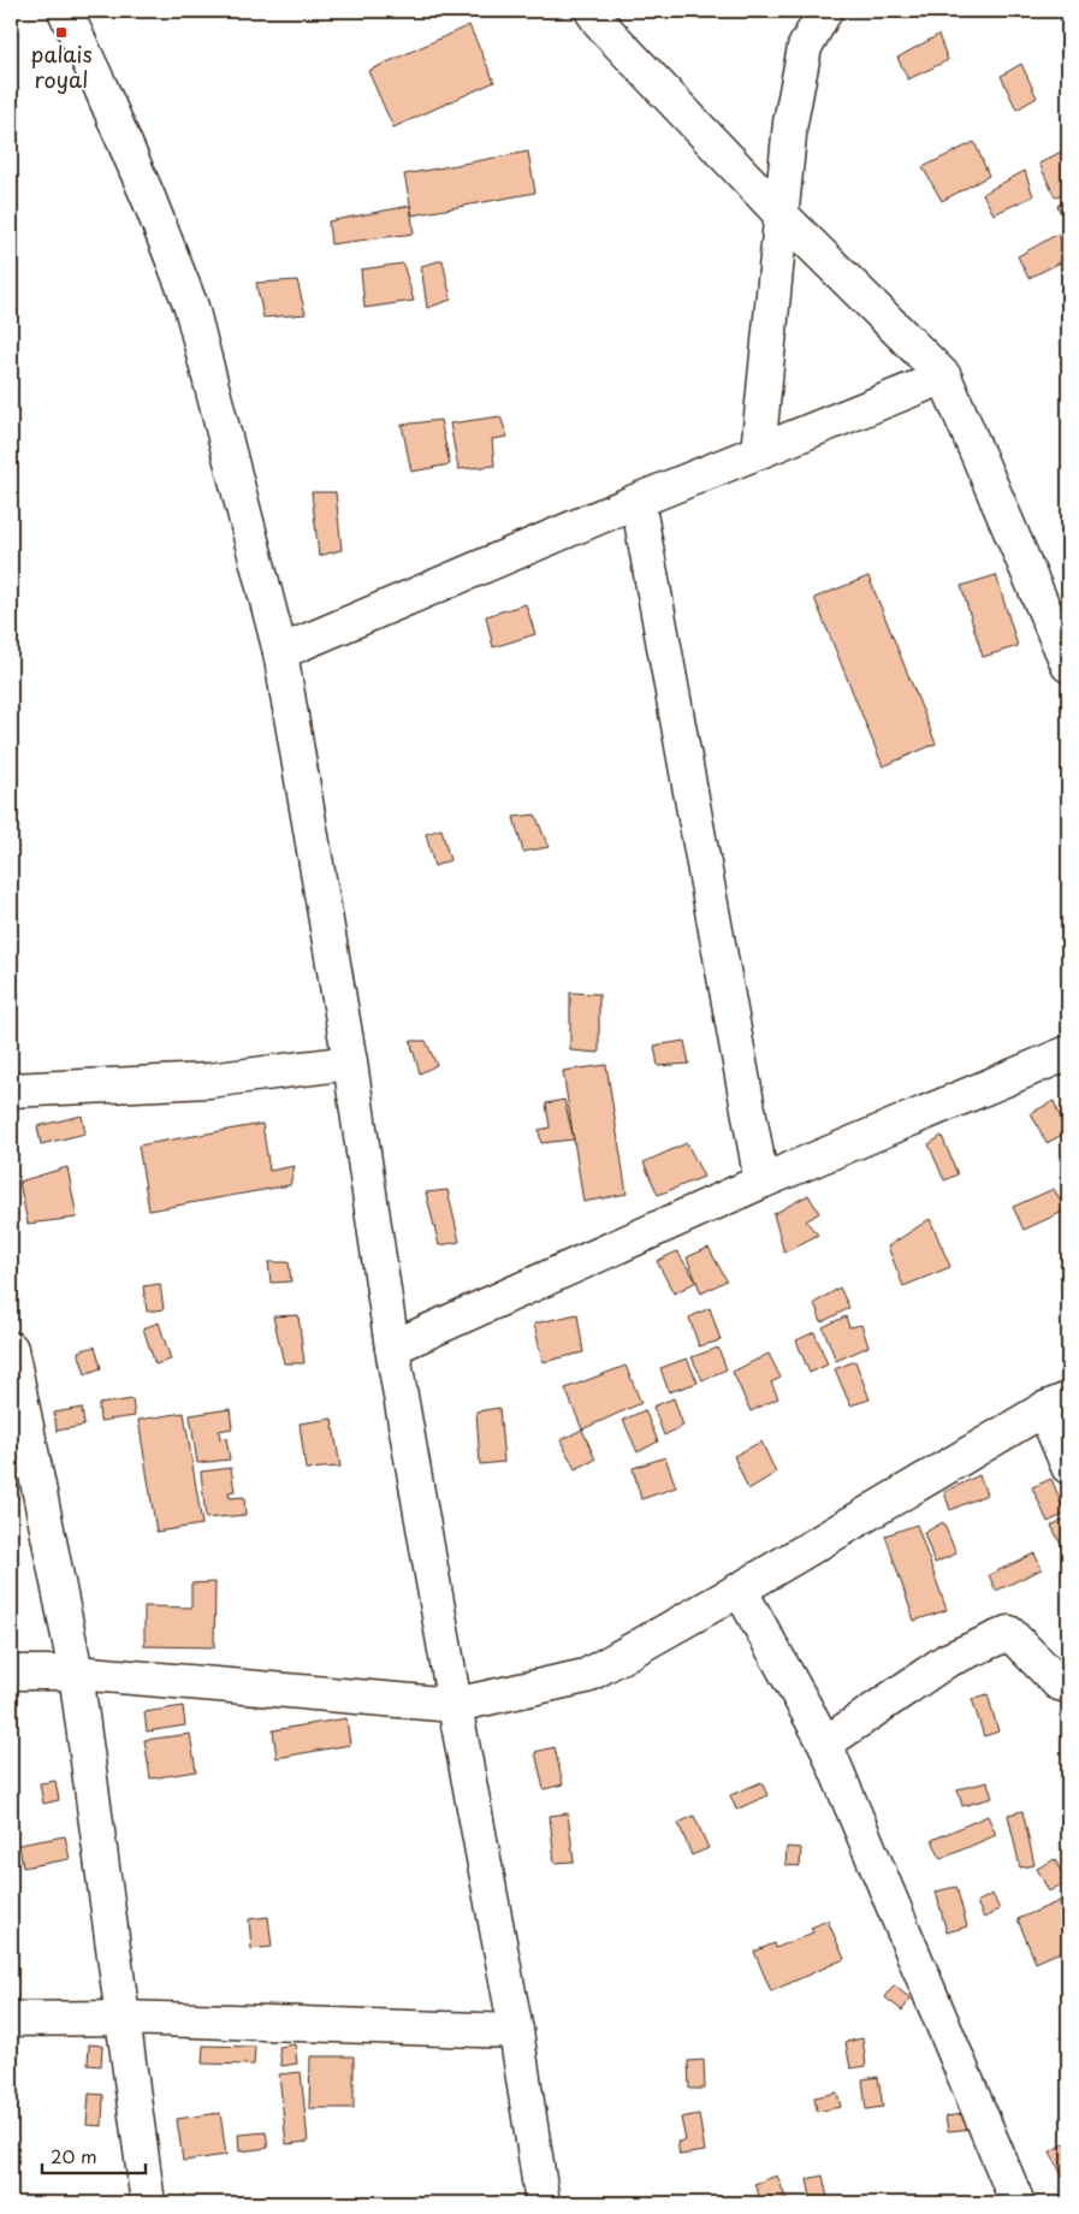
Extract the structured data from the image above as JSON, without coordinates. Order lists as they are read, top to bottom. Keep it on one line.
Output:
{"places":{"transit":["palais royal"]},"scale_bar":"20 m"}
